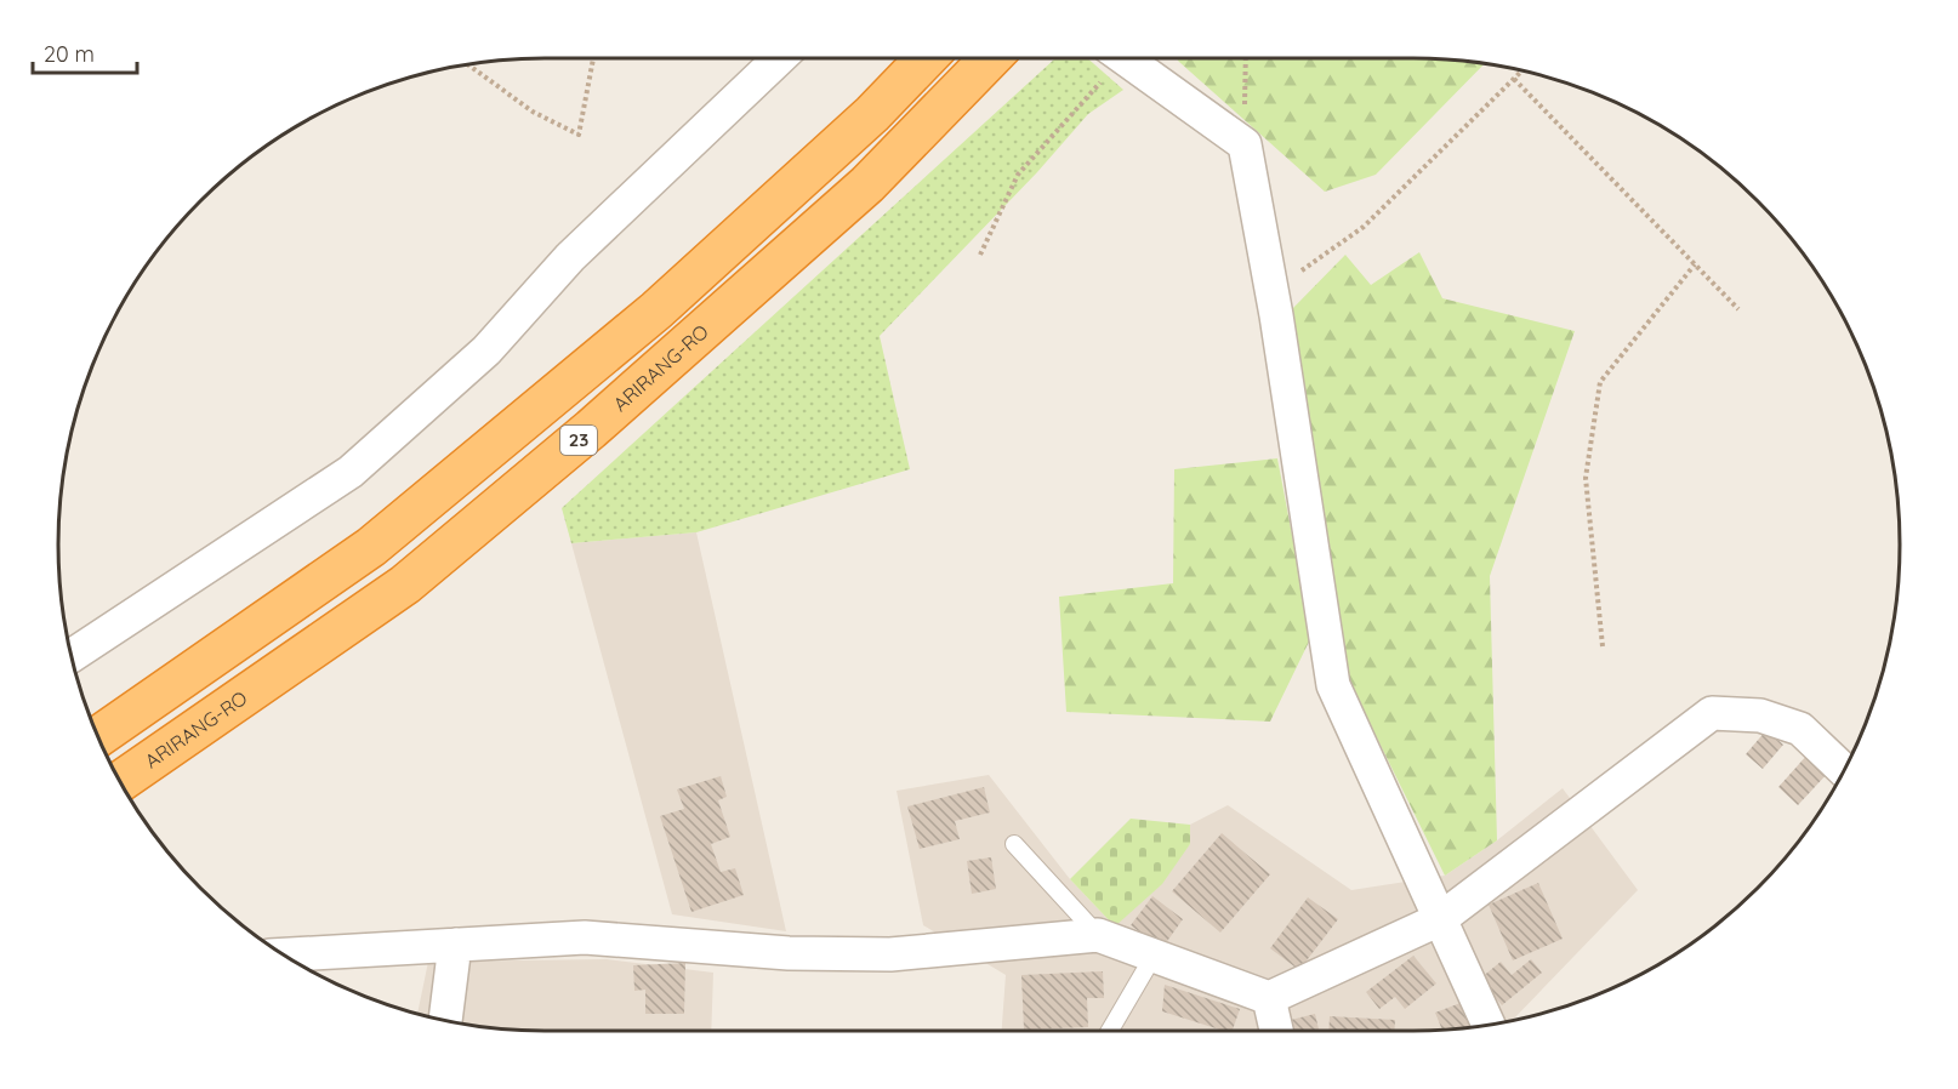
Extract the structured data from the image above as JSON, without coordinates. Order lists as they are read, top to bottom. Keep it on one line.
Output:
{"streets":{"highway":["ARIRANG-RO","23"]},"scale_bar":"20 m"}
